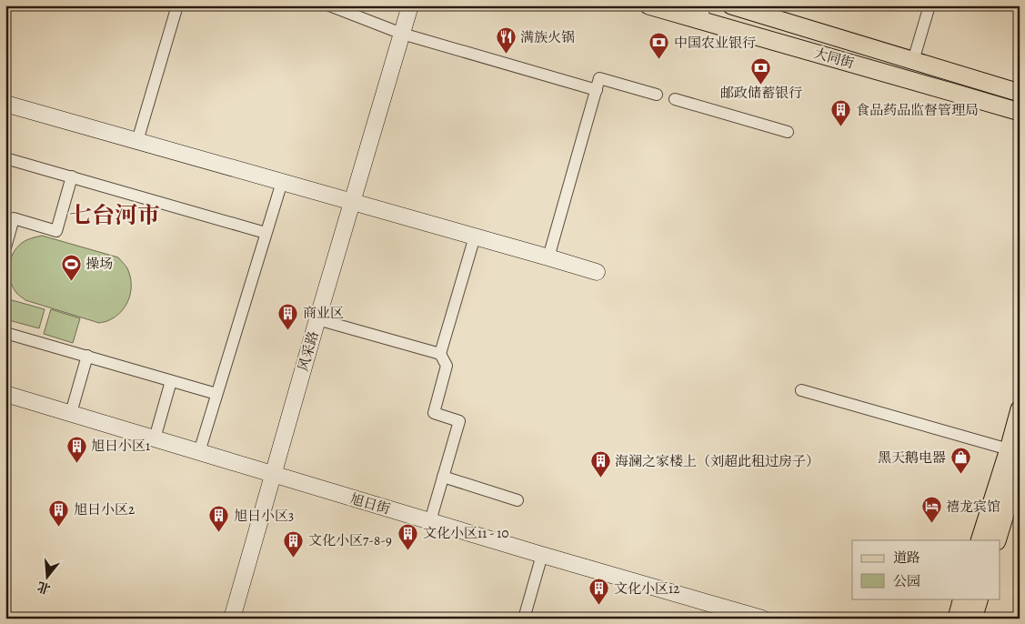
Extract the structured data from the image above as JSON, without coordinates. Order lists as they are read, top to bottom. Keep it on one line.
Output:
{"streets":{"main road":["大同街","风采路","旭日街"]},"crossings":[["风采路","旭日街"]],"districts":["七台河市"],"places":{"restaurant":["满族火锅"],"bank":["中国农业银行","邮政储蓄银行"],"building":["食品药品监督管理局","商业区","旭日小区1","海澜之家楼上（刘超此租过房子）","旭日小区2","旭日小区3","文化小区11 - 10","文化小区7-8-9","文化小区12"],"sports":["操场"],"shop":["黑天鹅电器"],"hotel":["禧龙宾馆"]},"legend":["道路","公园"],"north":"bottom"}
